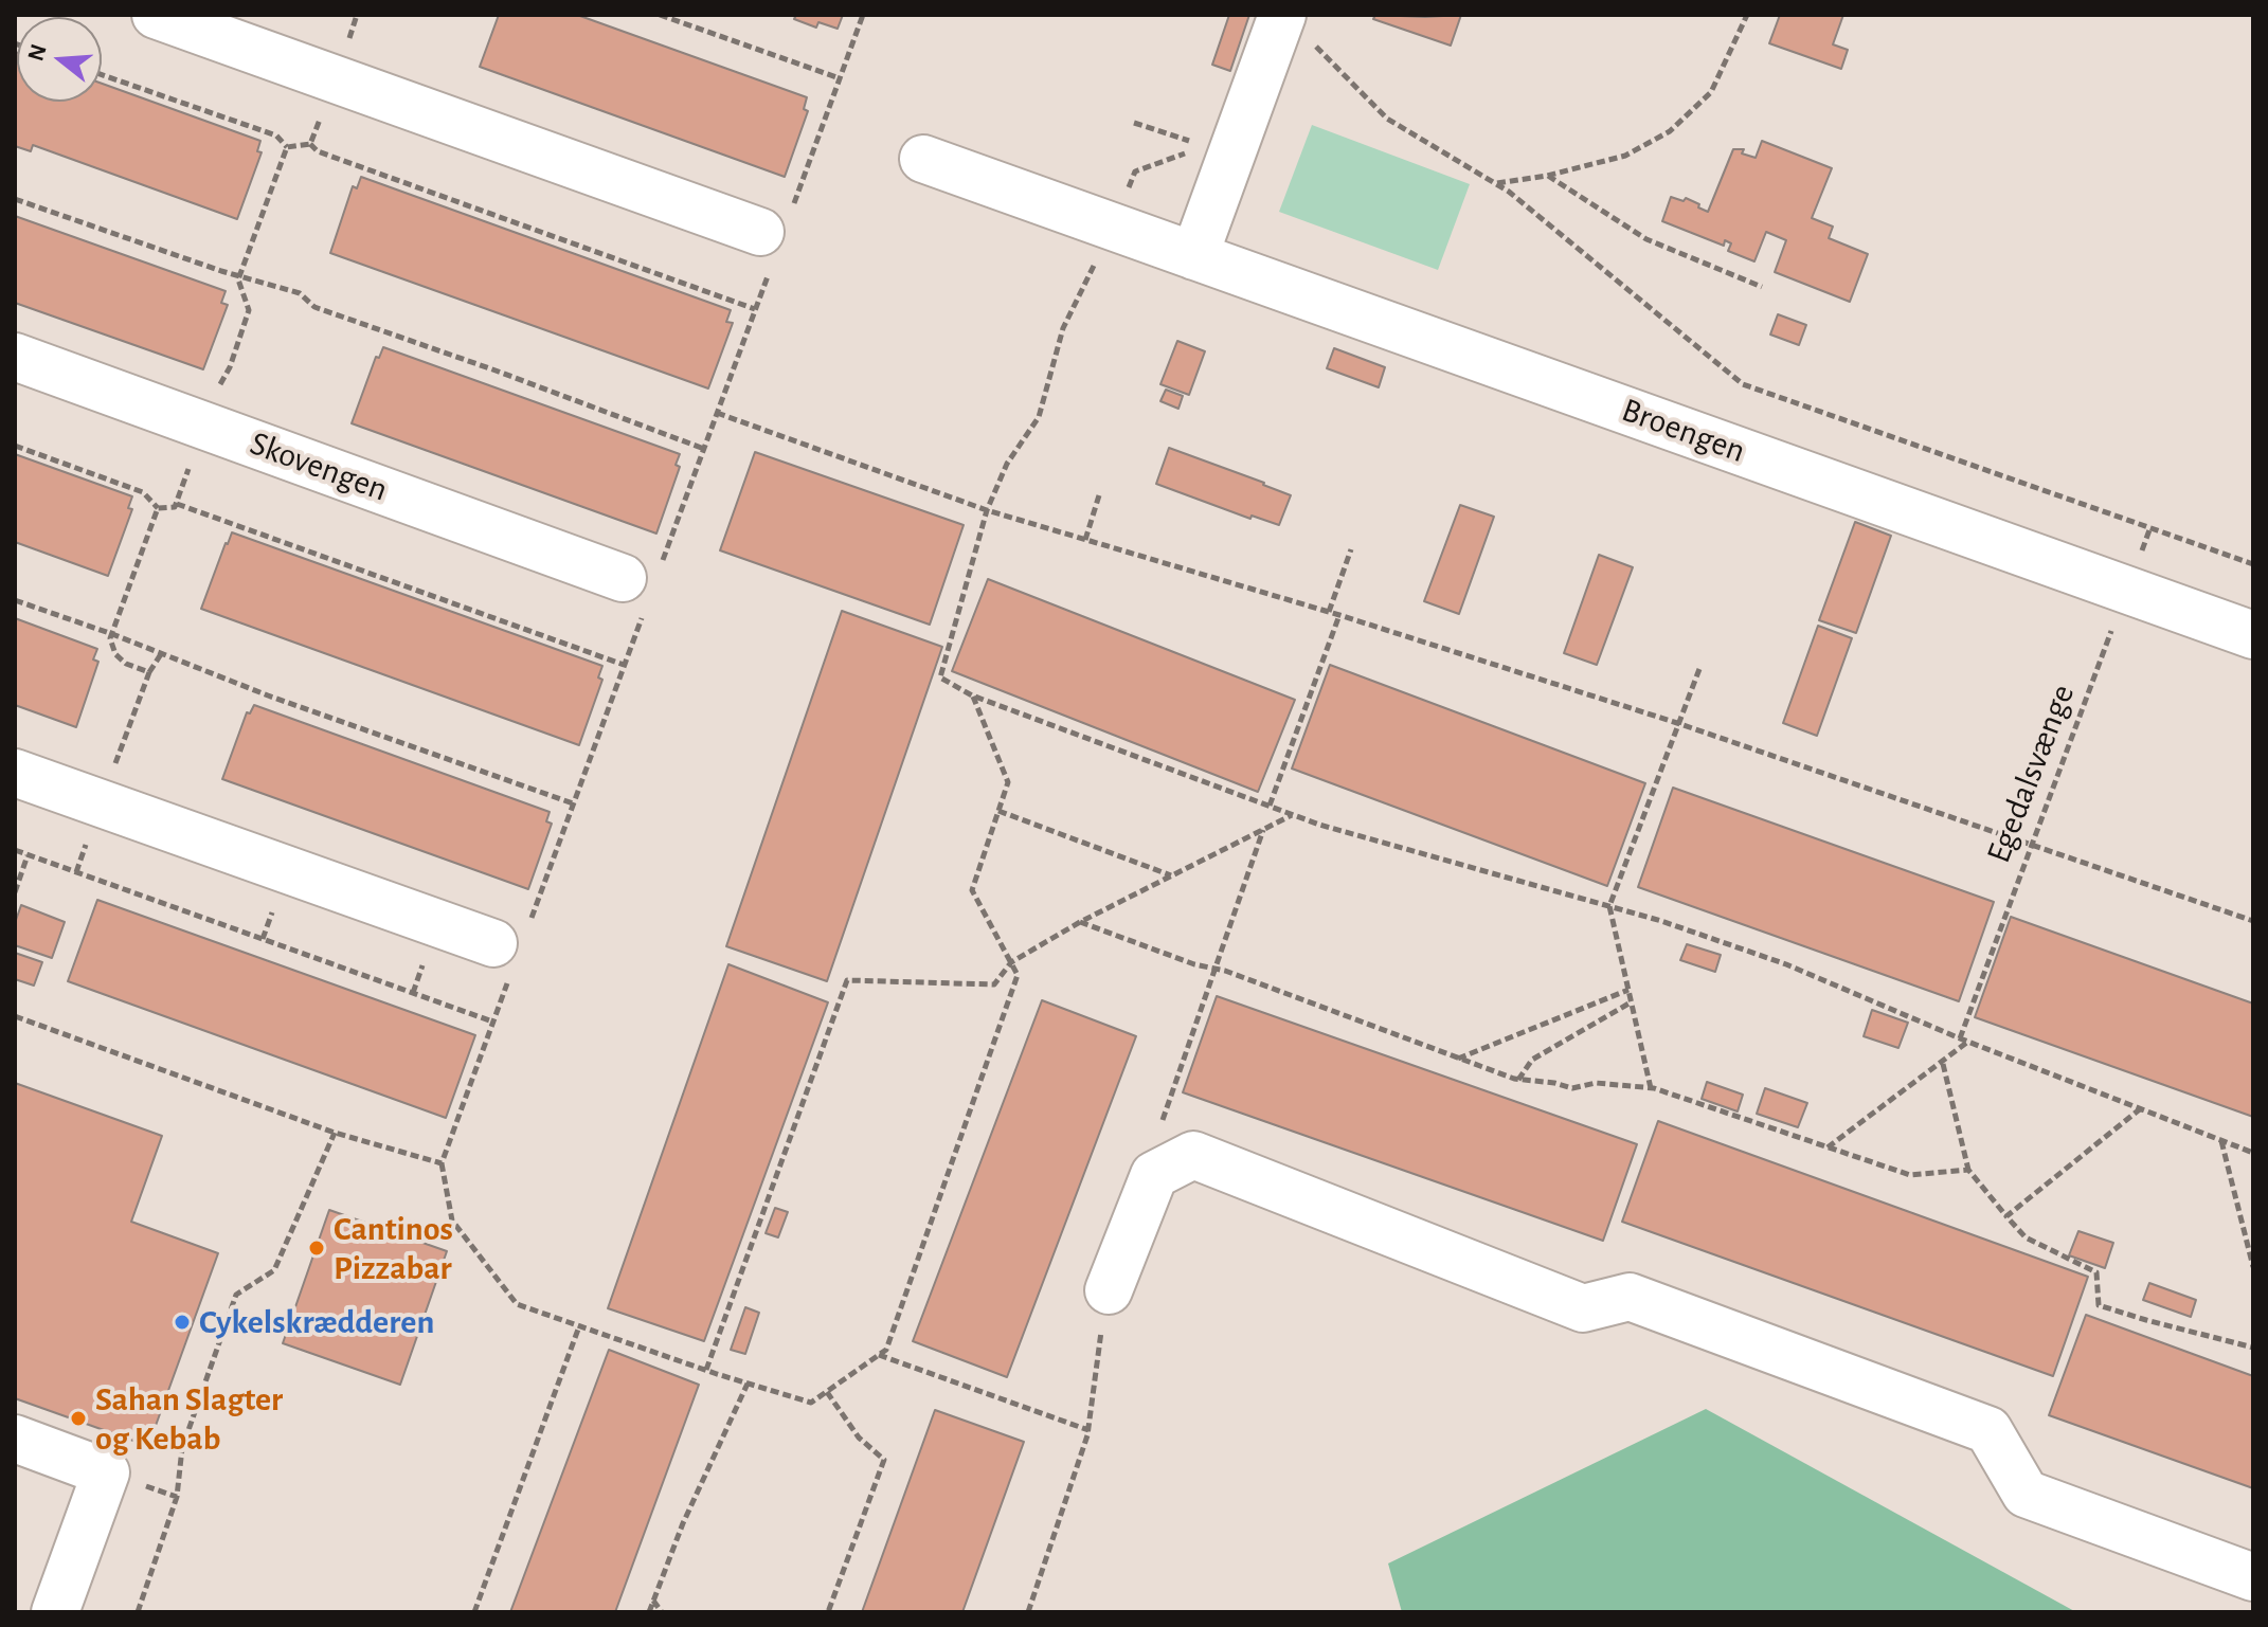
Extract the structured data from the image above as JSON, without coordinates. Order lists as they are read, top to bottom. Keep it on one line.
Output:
{"streets":{"street":["Broengen","Skovengen"],"path":["Egedalsvænge"]},"crossings":[["Broengen","Egedalsvænge"]],"places":["Cantinos Pizzabar","Cykelskrædderen","Sahan Slagter og Kebab"],"north":"left"}
